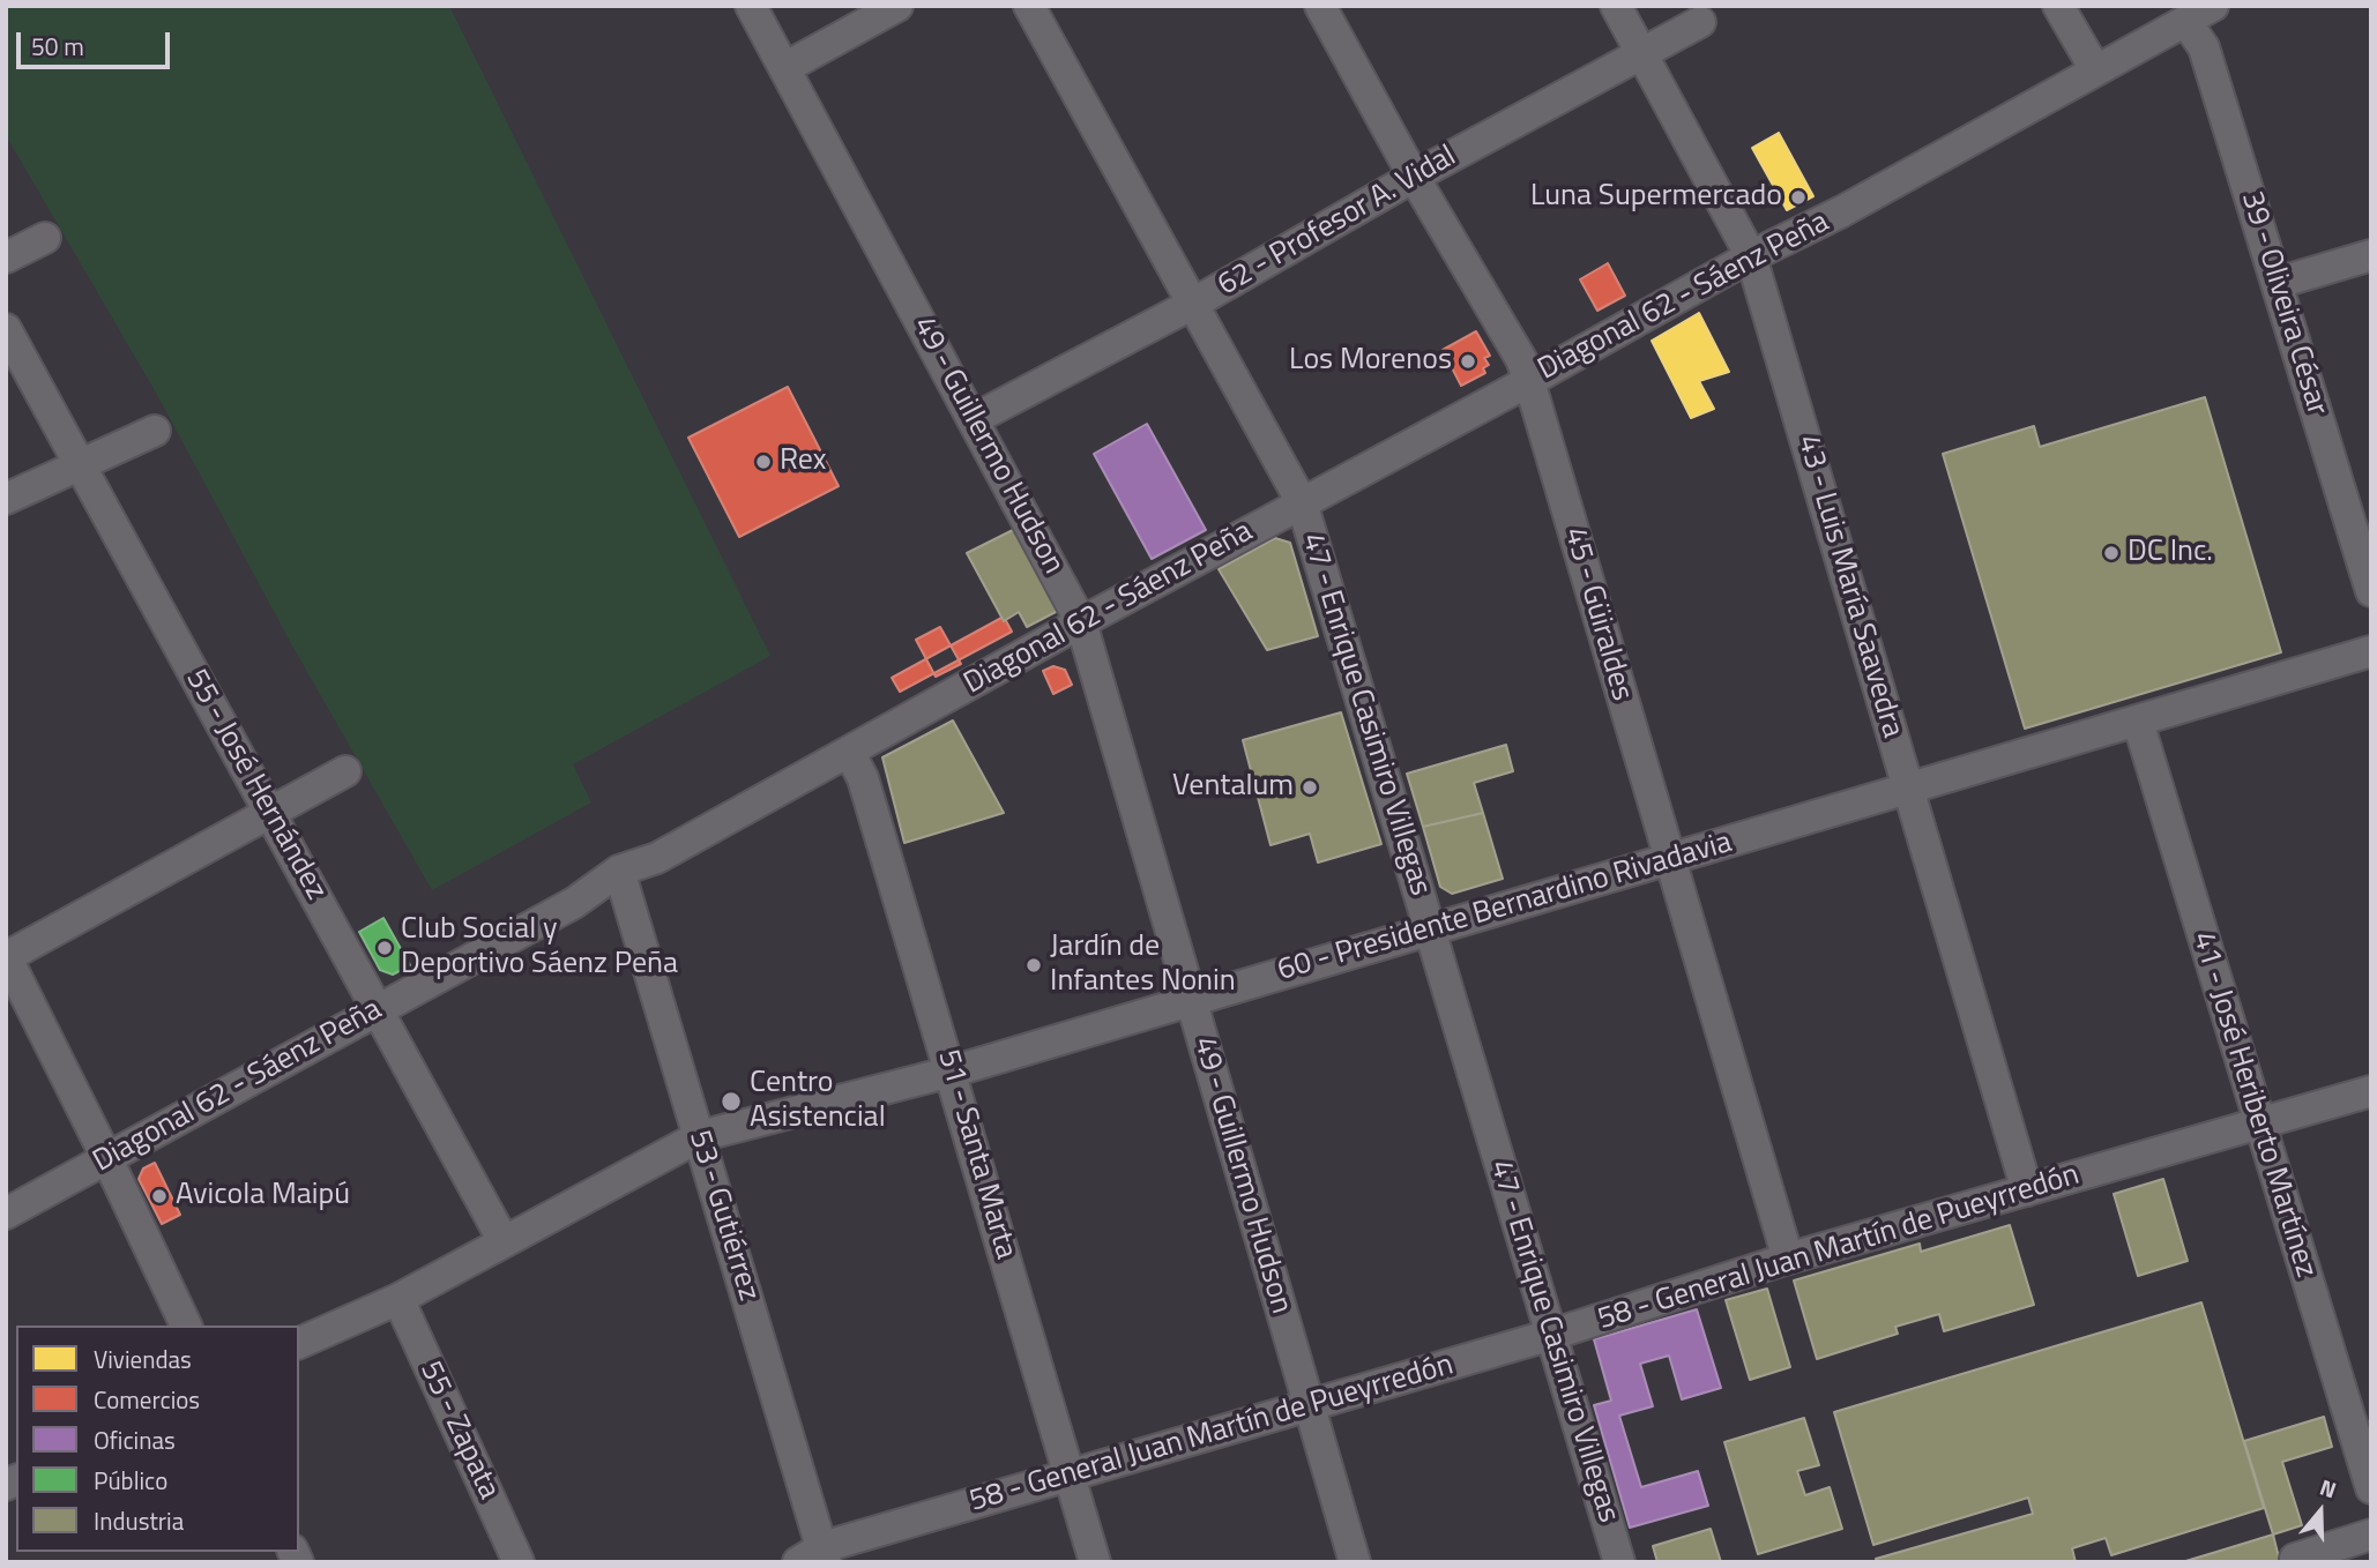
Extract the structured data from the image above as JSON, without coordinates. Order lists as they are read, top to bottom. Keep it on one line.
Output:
{"streets":{"street":["62 - Profesor A. Vidal","Diagonal 62 - Sáenz Peña","39 - Oliveira César","49 - Guillermo Hudson","43 - Luis María Saavedra","45 - Güiraldes","47 - Enrique Casimiro Villegas","55 - José Hernández","60 - Presidente Bernardino Rivadavia","41 - José Heriberto Martínez","51 - Santa Marta","53 - Gutiérrez","58 - General Juan Martín de Pueyrredón","55 - Zapata"]},"crossings":[["62 - Profesor A. Vidal","49 - Guillermo Hudson"],["62 - Profesor A. Vidal","43 - Luis María Saavedra"],["62 - Profesor A. Vidal","45 - Güiraldes"],["62 - Profesor A. Vidal","47 - Enrique Casimiro Villegas"],["Diagonal 62 - Sáenz Peña","39 - Oliveira César"],["Diagonal 62 - Sáenz Peña","49 - Guillermo Hudson"],["Diagonal 62 - Sáenz Peña","43 - Luis María Saavedra"],["Diagonal 62 - Sáenz Peña","45 - Güiraldes"],["Diagonal 62 - Sáenz Peña","47 - Enrique Casimiro Villegas"],["Diagonal 62 - Sáenz Peña","55 - José Hernández"],["Diagonal 62 - Sáenz Peña","51 - Santa Marta"],["Diagonal 62 - Sáenz Peña","53 - Gutiérrez"],["49 - Guillermo Hudson","60 - Presidente Bernardino Rivadavia"],["49 - Guillermo Hudson","58 - General Juan Martín de Pueyrredón"],["43 - Luis María Saavedra","60 - Presidente Bernardino Rivadavia"],["43 - Luis María Saavedra","58 - General Juan Martín de Pueyrredón"],["45 - Güiraldes","60 - Presidente Bernardino Rivadavia"],["45 - Güiraldes","58 - General Juan Martín de Pueyrredón"],["47 - Enrique Casimiro Villegas","60 - Presidente Bernardino Rivadavia"],["47 - Enrique Casimiro Villegas","58 - General Juan Martín de Pueyrredón"],["55 - José Hernández","60 - Presidente Bernardino Rivadavia"],["60 - Presidente Bernardino Rivadavia","41 - José Heriberto Martínez"],["60 - Presidente Bernardino Rivadavia","51 - Santa Marta"],["60 - Presidente Bernardino Rivadavia","53 - Gutiérrez"],["60 - Presidente Bernardino Rivadavia","55 - Zapata"],["41 - José Heriberto Martínez","58 - General Juan Martín de Pueyrredón"],["51 - Santa Marta","58 - General Juan Martín de Pueyrredón"],["53 - Gutiérrez","58 - General Juan Martín de Pueyrredón"]],"places":["Luna Supermercado","Los Morenos","Rex","DC Inc.","Ventalum","Club Social y Deportivo Sáenz Peña","Jardín de Infantes Nonin","Centro Asistencial","Avicola Maipú"],"legend":["Viviendas","Comercios","Oficinas","Público","Industria"],"scale_bar":"50 m","north":"top"}
